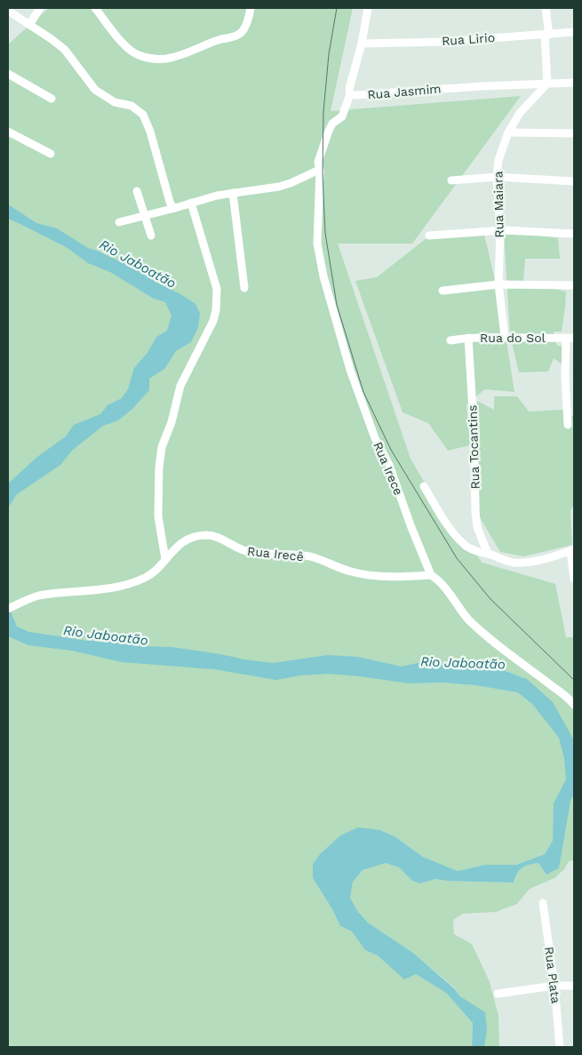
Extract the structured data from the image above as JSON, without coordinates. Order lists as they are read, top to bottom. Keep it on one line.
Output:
{"streets":{"street":["Rua Lirio","Rua Jasmim","Rua Maiara","Rua do Sol","Rua Tocantins","Rua Irece","Rua Irecê","Rua Plata"]},"crossings":[["Rua Lirio","Rua Jasmim"],["Rua Jasmim","Rua Maiara"],["Rua Jasmim","Rua Irece"],["Rua Maiara","Rua do Sol"],["Rua do Sol","Rua Tocantins"],["Rua Irece","Rua Irecê"]],"water":["Rio Jaboatão"]}
